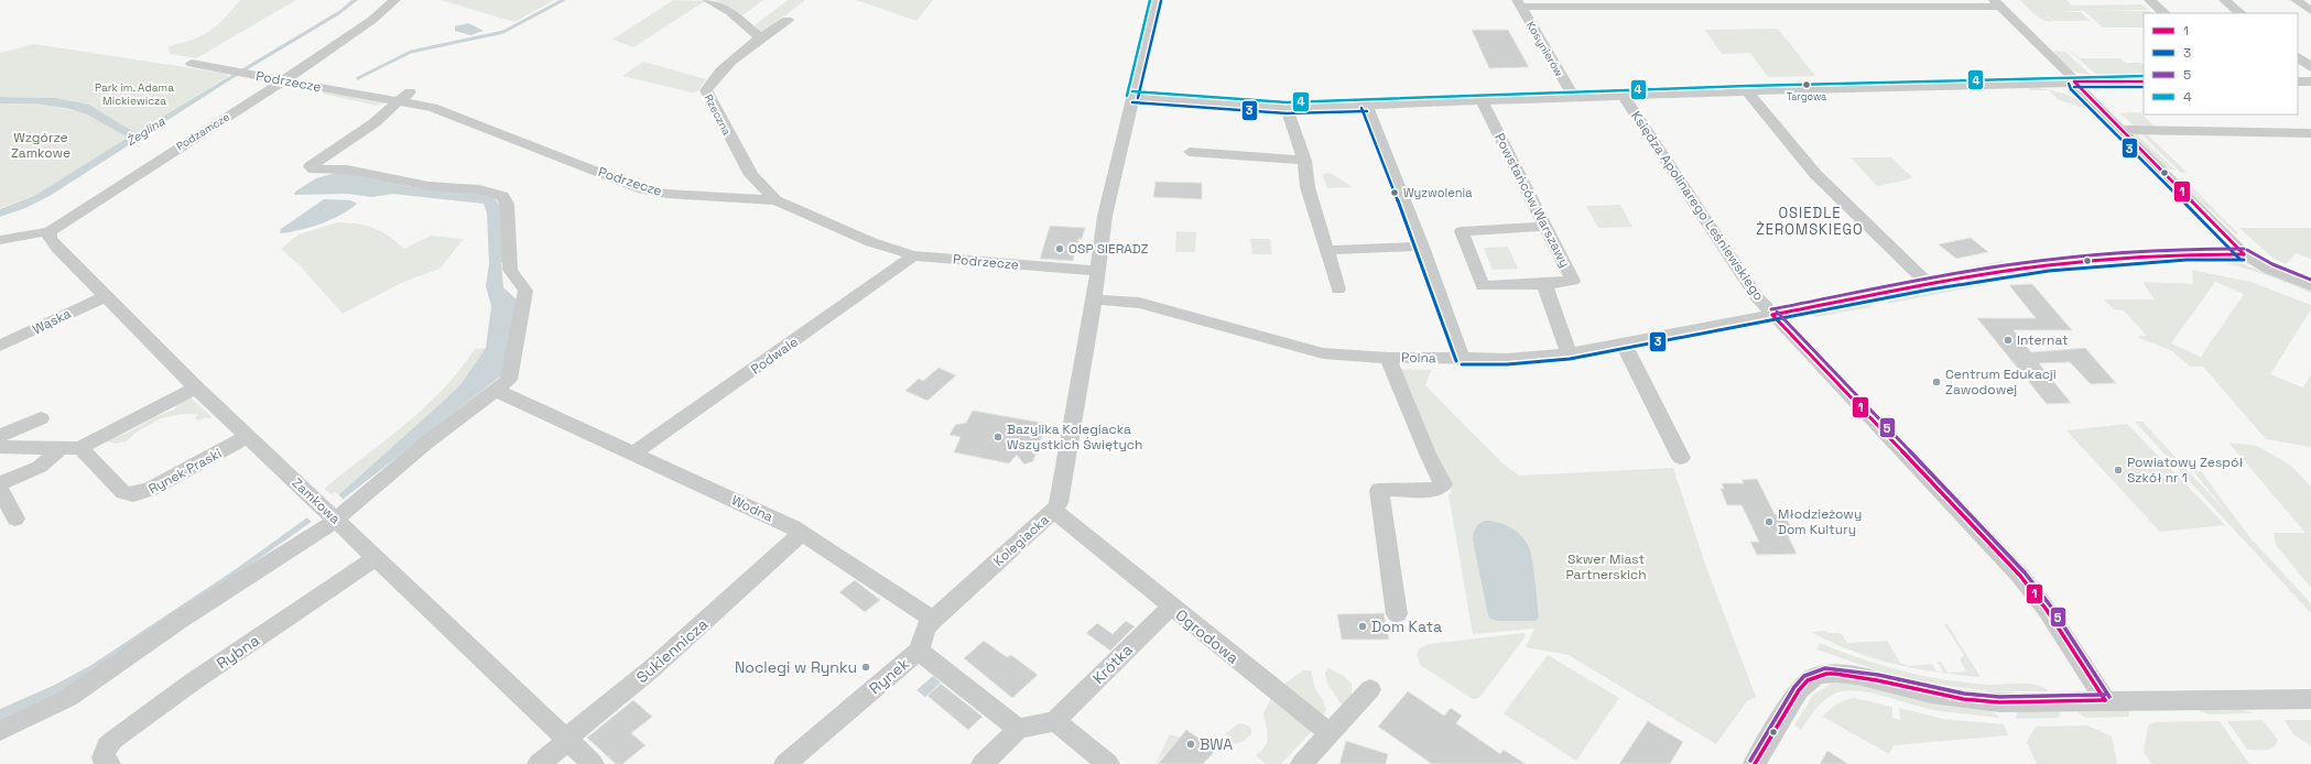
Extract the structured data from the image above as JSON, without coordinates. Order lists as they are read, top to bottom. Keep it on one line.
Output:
{"streets":{"street":["Kosynierów","Podrzecze","Rzeczna","Podzamcze","Powstańców Warszawy","Księdza Apolinarego Leśniewskiego","Wąska","Podwale","Polna","Rynek Praski","Zamkowa","Wodna","Kolegiacka","Ogrodowa","Sukiennicza","Rybna","Krótka","Rynek"]},"crossings":[["Podrzecze","Rzeczna"],["Podrzecze","Podzamcze"],["Podrzecze","Podwale"],["Podrzecze","Kolegiacka"],["Podzamcze","Zamkowa"],["Księdza Apolinarego Leśniewskiego","Polna"],["Wąska","Zamkowa"],["Podwale","Wodna"],["Polna","Kolegiacka"],["Rynek Praski","Zamkowa"],["Zamkowa","Sukiennicza"],["Zamkowa","Rybna"],["Wodna","Kolegiacka"],["Wodna","Sukiennicza"],["Kolegiacka","Ogrodowa"],["Kolegiacka","Rynek"],["Ogrodowa","Krótka"]],"districts":["OSIEDLE ŻEROMSKIEGO"],"water":["Żeglina"],"parks":["Park im. Adama Mickiewicza","Wzgórze Zamkowe","Skwer Miast Partnerskich"],"places":["Targowa","Wyzwolenia","OSP SIERADZ","Internat","Centrum Edukacji Zawodowej","Bazylika Kolegiacka Wszystkich Świętych","Powiatowy Zespół Szkół nr 1","Młodzieżowy Dom Kultury","Dom Kata","Noclegi w Rynku","BWA"],"lines":["transit line 4","transit line 3","transit line 1","transit line 5"],"legend":["1","3","5","4"]}
